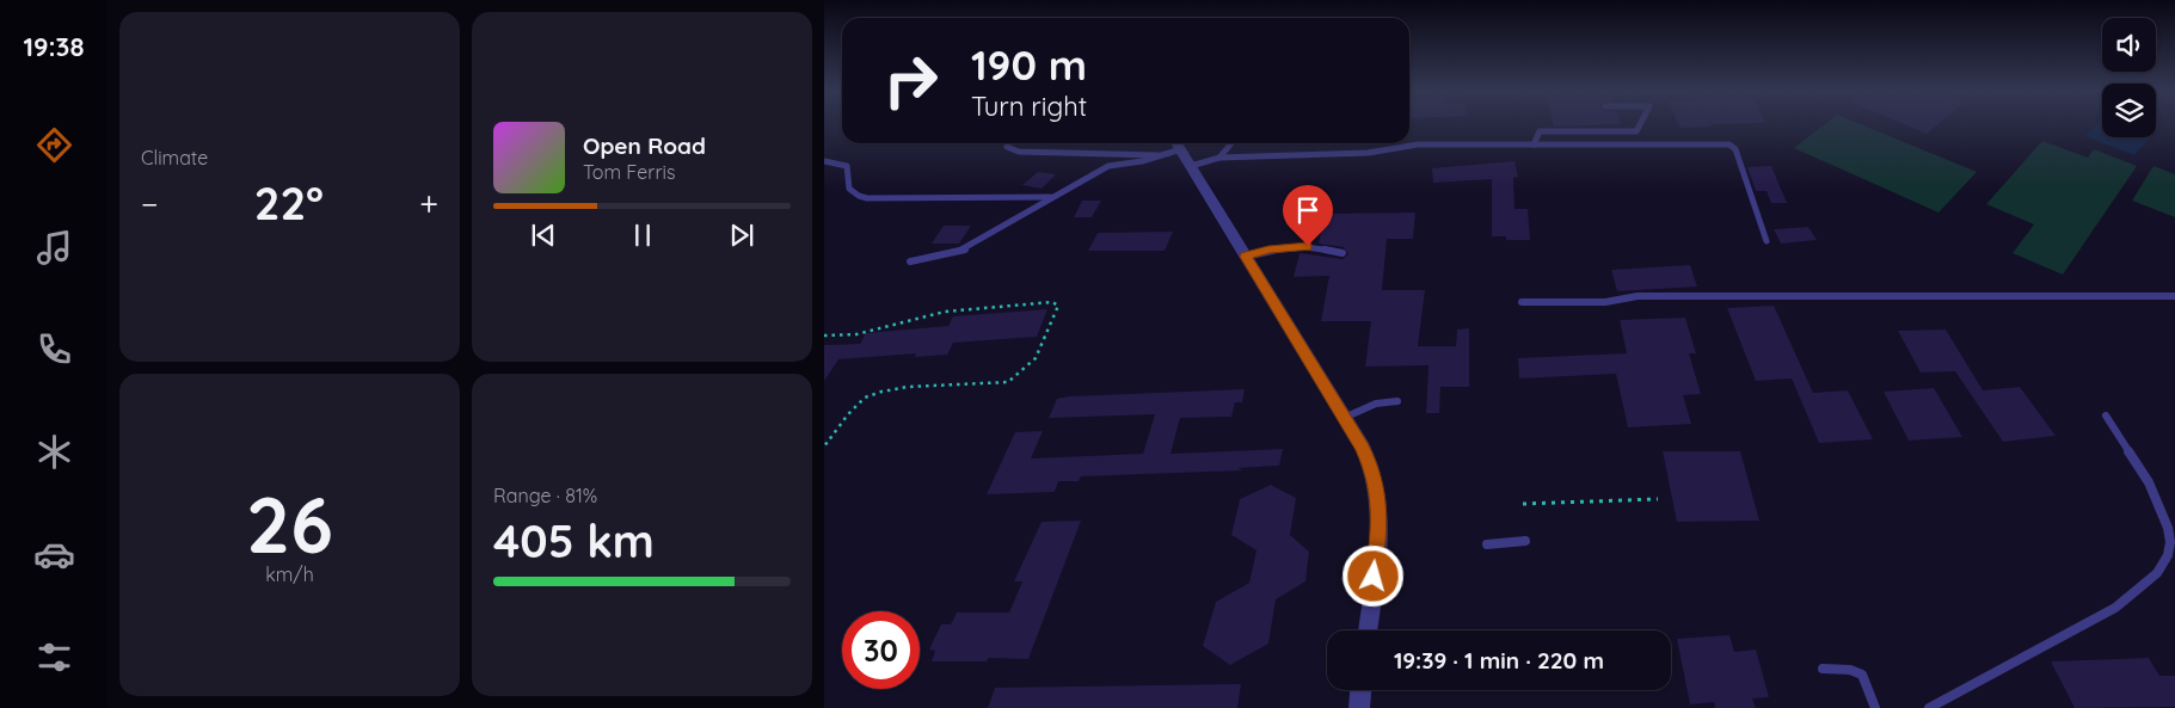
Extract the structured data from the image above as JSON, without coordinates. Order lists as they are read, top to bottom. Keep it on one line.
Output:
{"page":{"tabs":"19:38","tile":["Climate",["26","km/h"],["Range · 81%","405 km"]],"turn":["190 m","Turn right"],"song":["Open Road","Tom Ferris"],"heat":["−","22°","+"],"limit":"30","trip":"19:39 · 1 min · 220 m"}}
